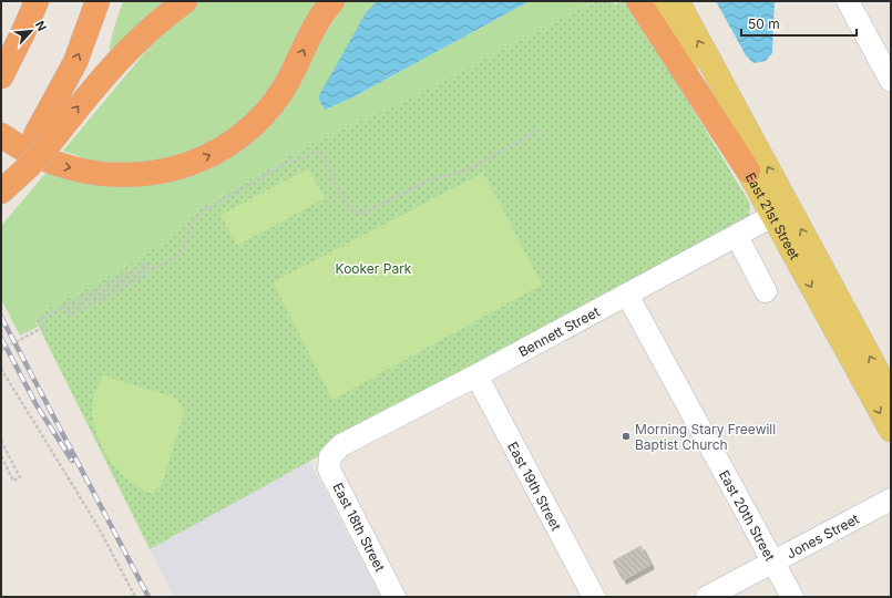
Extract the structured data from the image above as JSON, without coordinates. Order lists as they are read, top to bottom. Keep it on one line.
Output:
{"streets":{"main road":["East 21st Street"],"street":["Bennett Street","East 19th Street","East 20th Street","East 18th Street","Jones Street"]},"crossings":[["East 21st Street","Bennett Street"],["Bennett Street","East 19th Street"],["Bennett Street","East 20th Street"],["Bennett Street","East 18th Street"],["East 20th Street","Jones Street"]],"parks":["Kooker Park"],"places":["Morning Stary Freewill Baptist Church"],"scale_bar":"50 m","north":"top right"}
